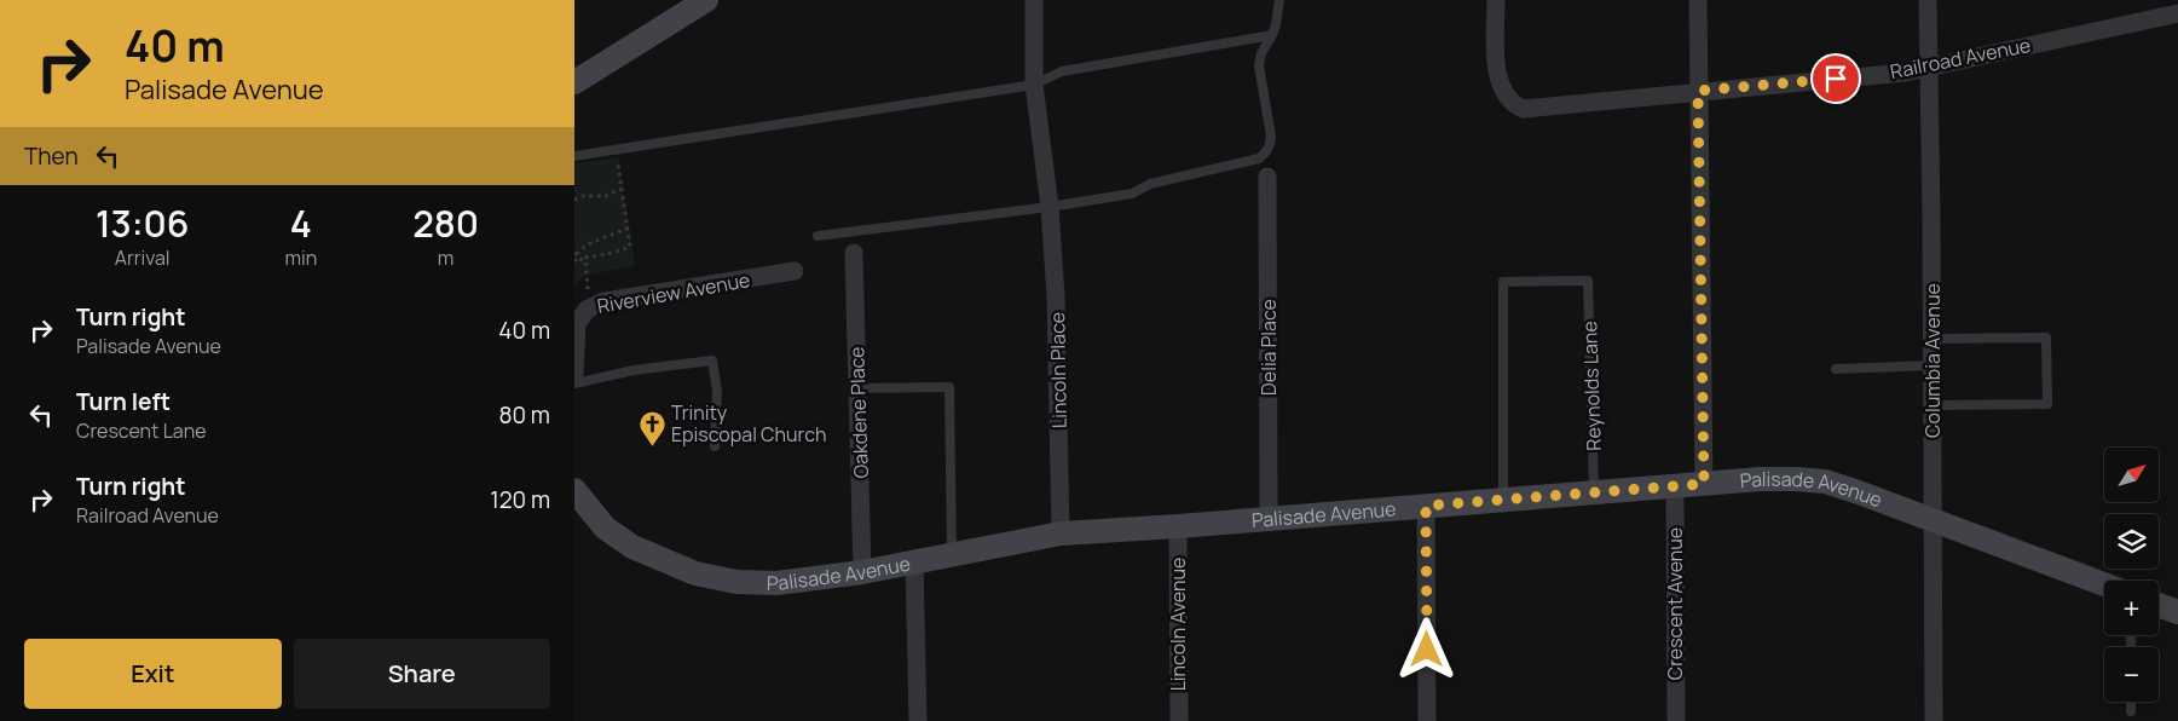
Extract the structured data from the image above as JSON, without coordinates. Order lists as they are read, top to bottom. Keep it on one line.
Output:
{"streets":{"main road":["Palisade Avenue"],"street":["Railroad Avenue","Riverview Avenue","Delia Place","Columbia Avenue","Lincoln Place","Oakdene Place","Crescent Avenue","Lincoln Avenue"],"lane":["Reynolds Lane"]},"crossings":[["Railroad Avenue","Columbia Avenue"],["Delia Place","Palisade Avenue"],["Columbia Avenue","Palisade Avenue"],["Lincoln Place","Palisade Avenue"],["Reynolds Lane","Palisade Avenue"],["Oakdene Place","Palisade Avenue"],["Palisade Avenue","Crescent Avenue"],["Palisade Avenue","Lincoln Avenue"]],"places":{"church":["Trinity Episcopal Church"]},"north":"top right","page":{"turn":["40 m","Palisade Avenue"],"then":"Then","eta":["13:06","Arrival","4","min","280","m"],"list":[{"name":"Turn right","note":"Palisade Avenue","value":"40 m"},{"name":"Turn left","note":"Crescent Lane","value":"80 m"},{"name":"Turn right","note":"Railroad Avenue","value":"120 m"}],"map_buttons":["+","−"],"buttons":["Exit","Share"]}}
